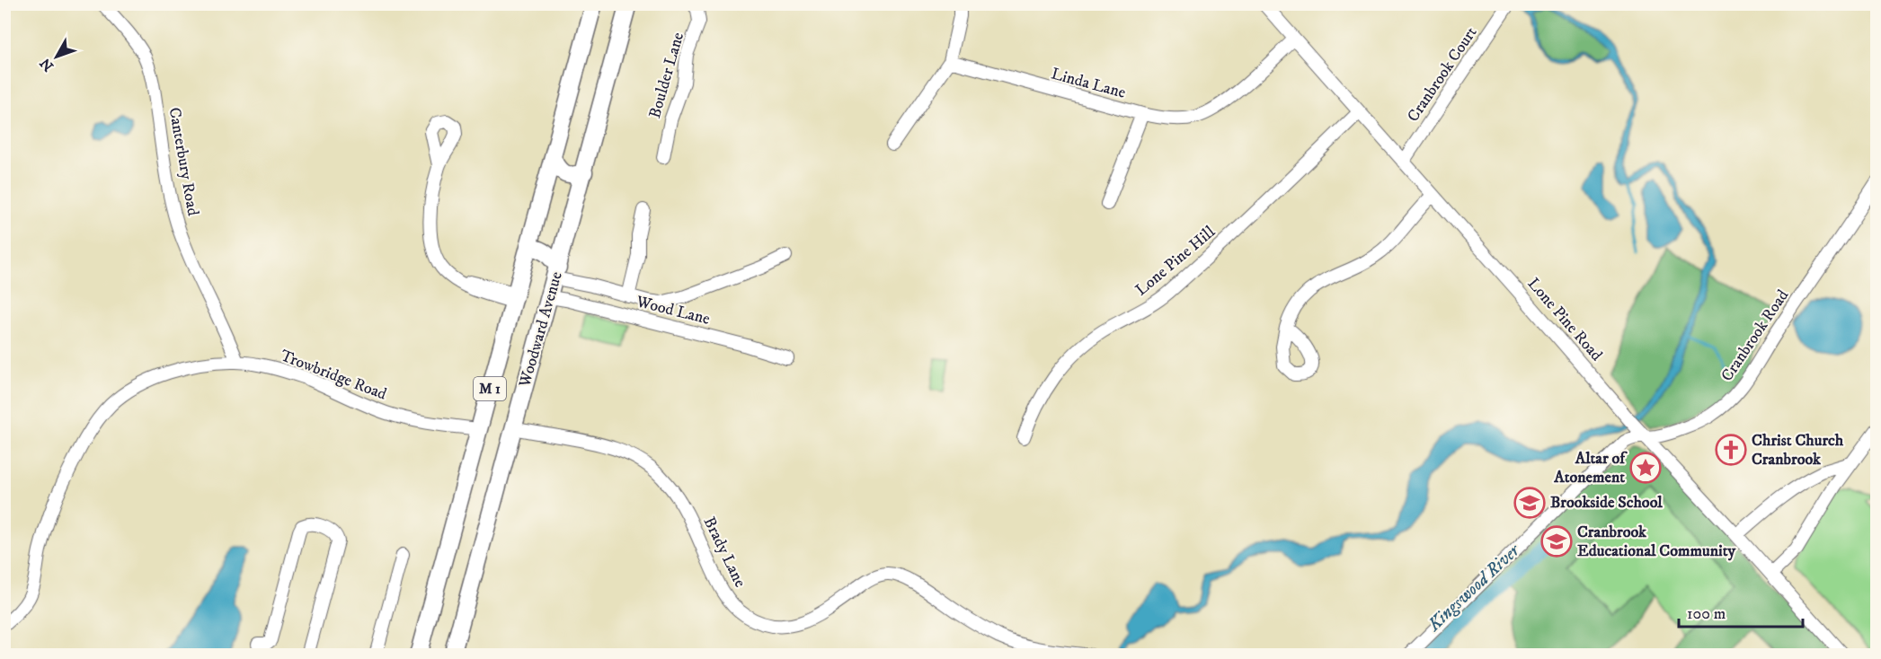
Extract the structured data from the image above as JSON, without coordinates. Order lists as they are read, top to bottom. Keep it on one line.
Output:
{"streets":{"main road":["Woodward Avenue","M 1"],"street":["Cranbrook Court","Boulder Lane","Linda Lane","Canterbury Road","Lone Pine Hill","Wood Lane","Lone Pine Road","Cranbrook Road","Trowbridge Road","Brady Lane"]},"crossings":[["Cranbrook Court","Lone Pine Road"],["Linda Lane","Lone Pine Road"],["Canterbury Road","Trowbridge Road"],["Lone Pine Hill","Lone Pine Road"],["Wood Lane","Woodward Avenue"],["Lone Pine Road","Cranbrook Road"],["Woodward Avenue","Trowbridge Road"],["Woodward Avenue","Brady Lane"]],"water":["Kingswood River"],"places":{"church":["Christ Church Cranbrook"],"place":["Altar of Atonement"],"school or university":["Brookside School","Cranbrook Educational Community"]},"scale_bar":"100 m","north":"bottom left"}
